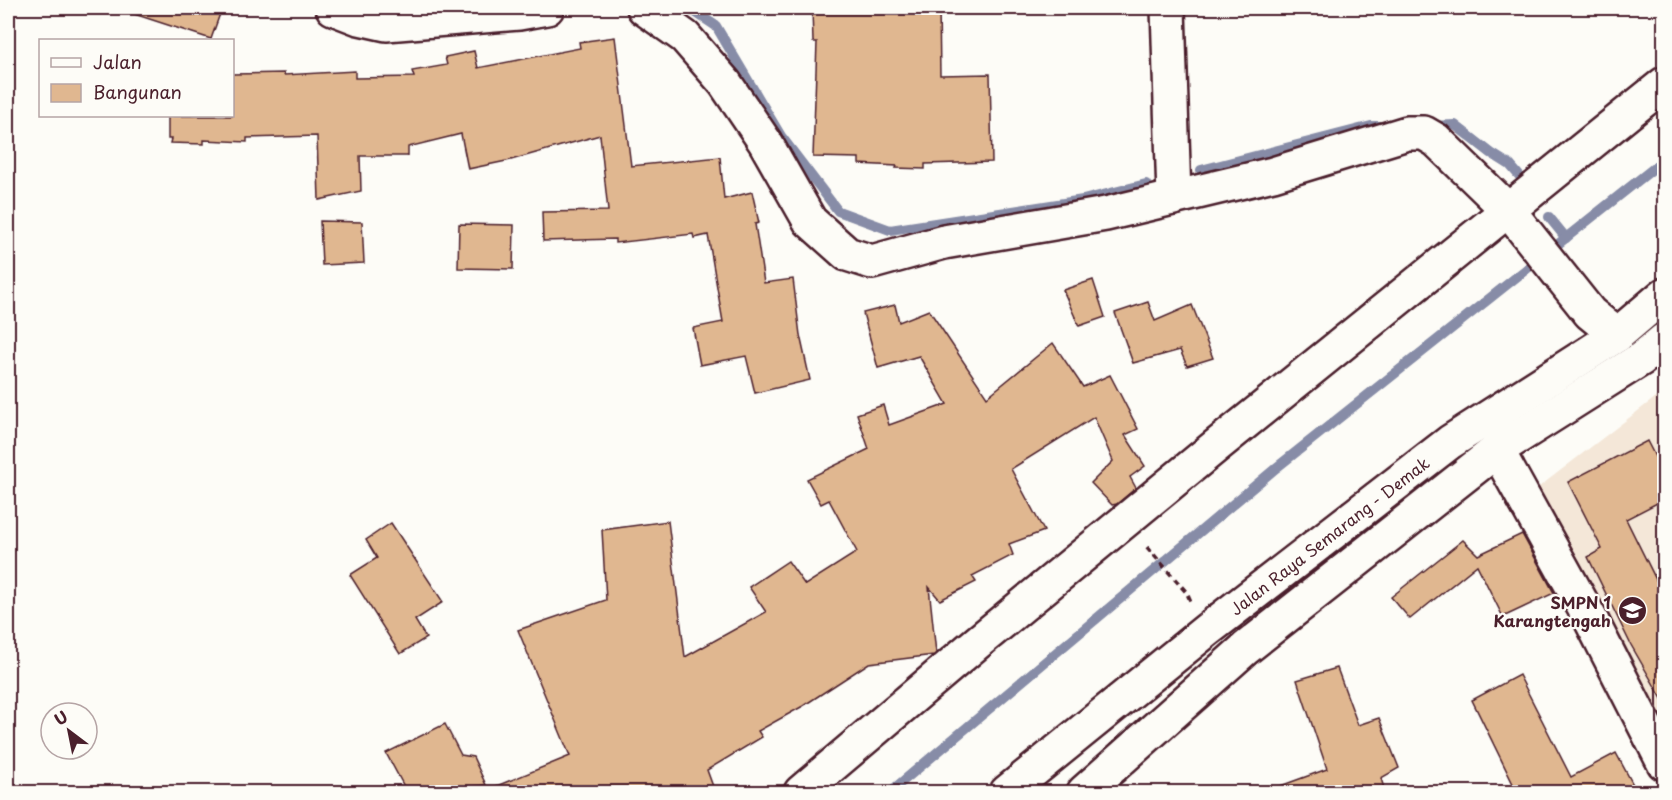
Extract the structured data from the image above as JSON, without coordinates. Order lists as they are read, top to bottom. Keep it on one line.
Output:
{"streets":{"main road":["Jalan Raya Semarang - Demak"]},"places":{"school or university":["SMPN 1 Karangtengah"]},"legend":["Jalan","Bangunan"],"north":"top left"}
